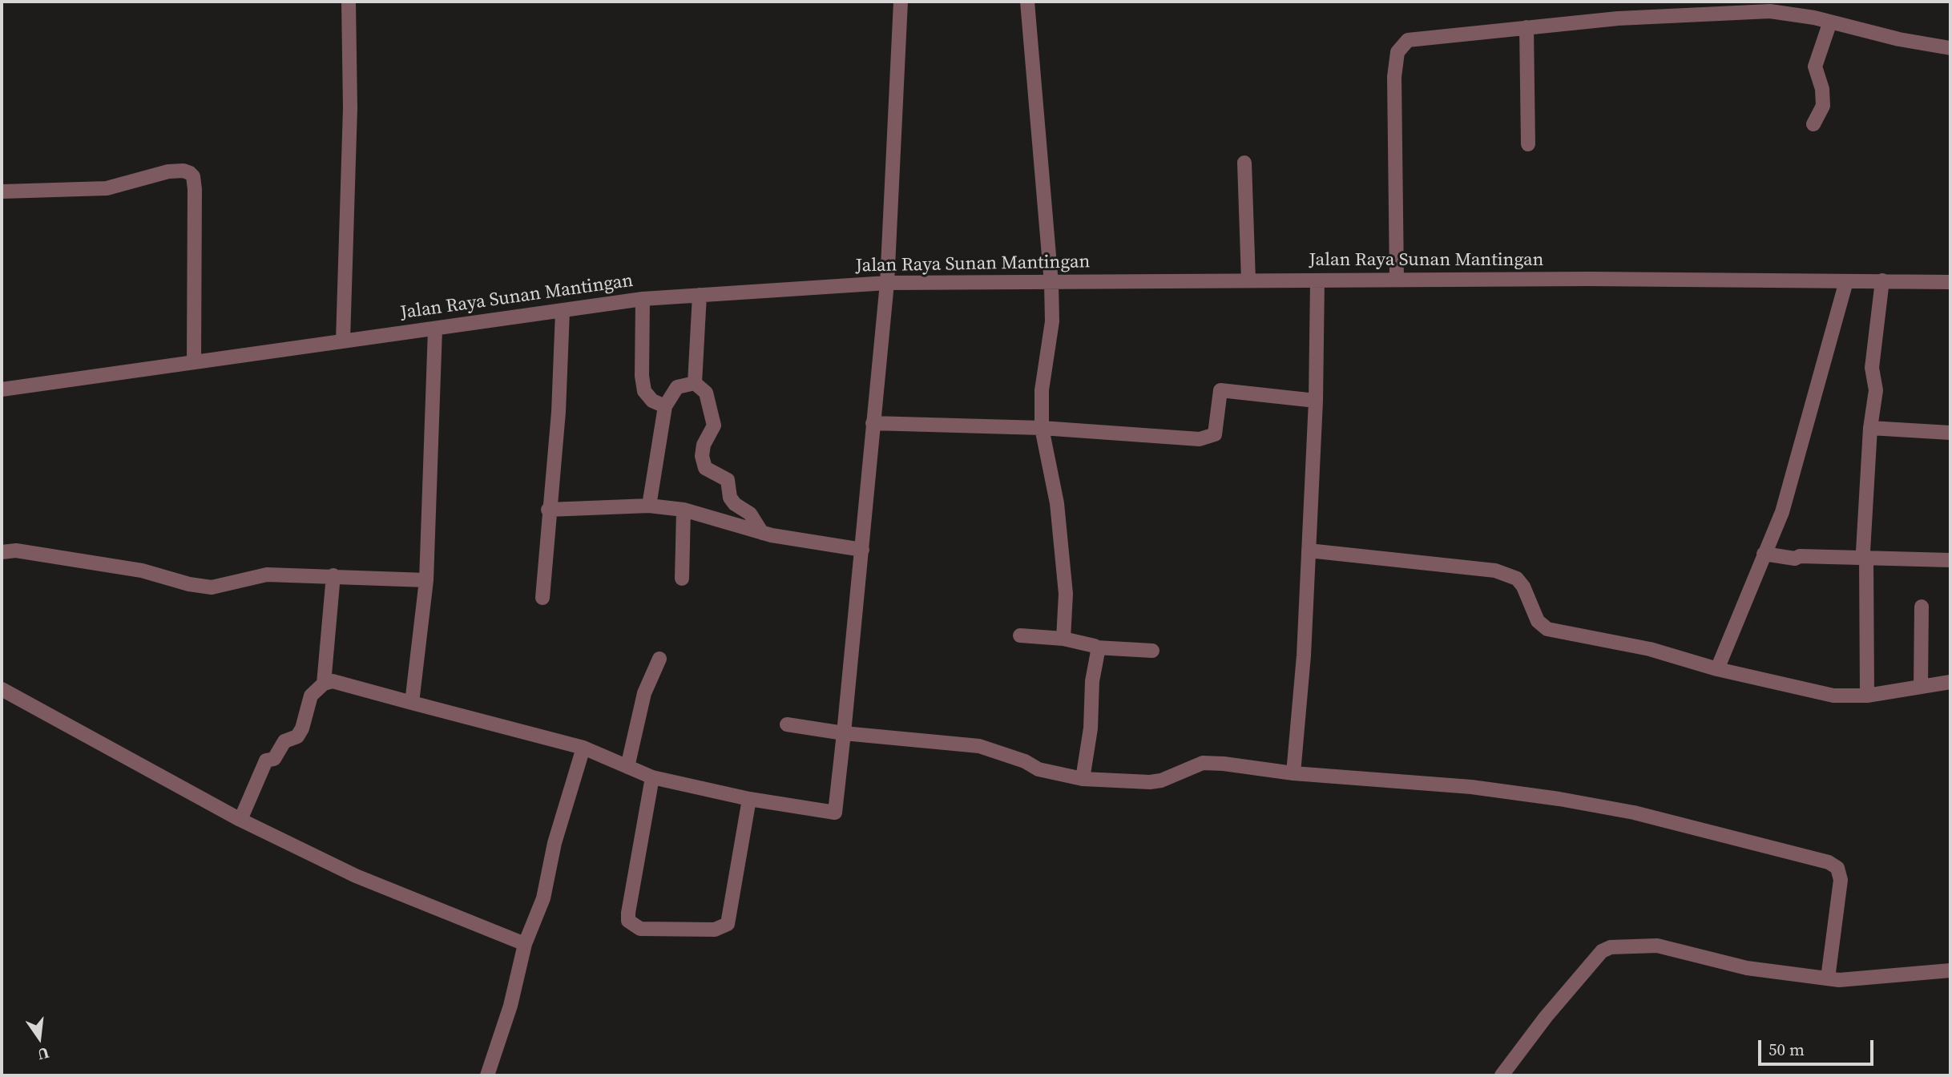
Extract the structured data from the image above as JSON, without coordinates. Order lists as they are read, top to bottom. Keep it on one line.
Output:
{"streets":{"street":["Jalan Raya Sunan Mantingan"]},"scale_bar":"50 m","north":"bottom"}
